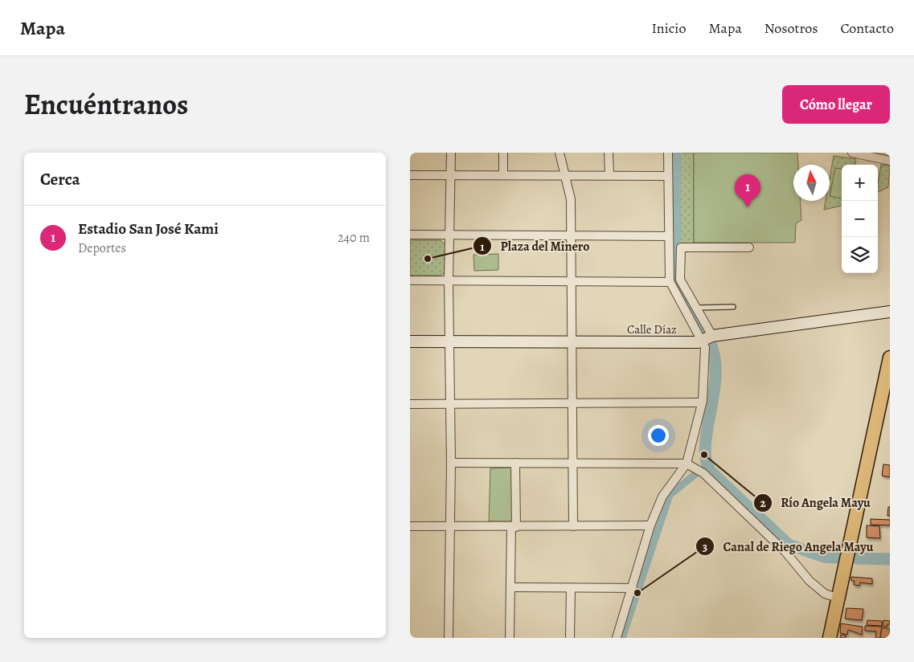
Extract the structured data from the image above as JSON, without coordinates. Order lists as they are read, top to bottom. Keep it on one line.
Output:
{"streets":{"street":["Calle Díaz"]},"places":["Plaza del Minero","Río Angela Mayu","Canal de Riego Angela Mayu"],"north":"top","page":{"header":"Mapa","nav":["Inicio","Mapa","Nosotros","Contacto"],"title":"Encuéntranos","buttons":"Cómo llegar","heading":"Cerca","map_buttons":["+","−"],"pins":"1","list":[{"mark":"1","name":"Estadio San José Kami","note":"Deportes","value":"240 m"}]}}
